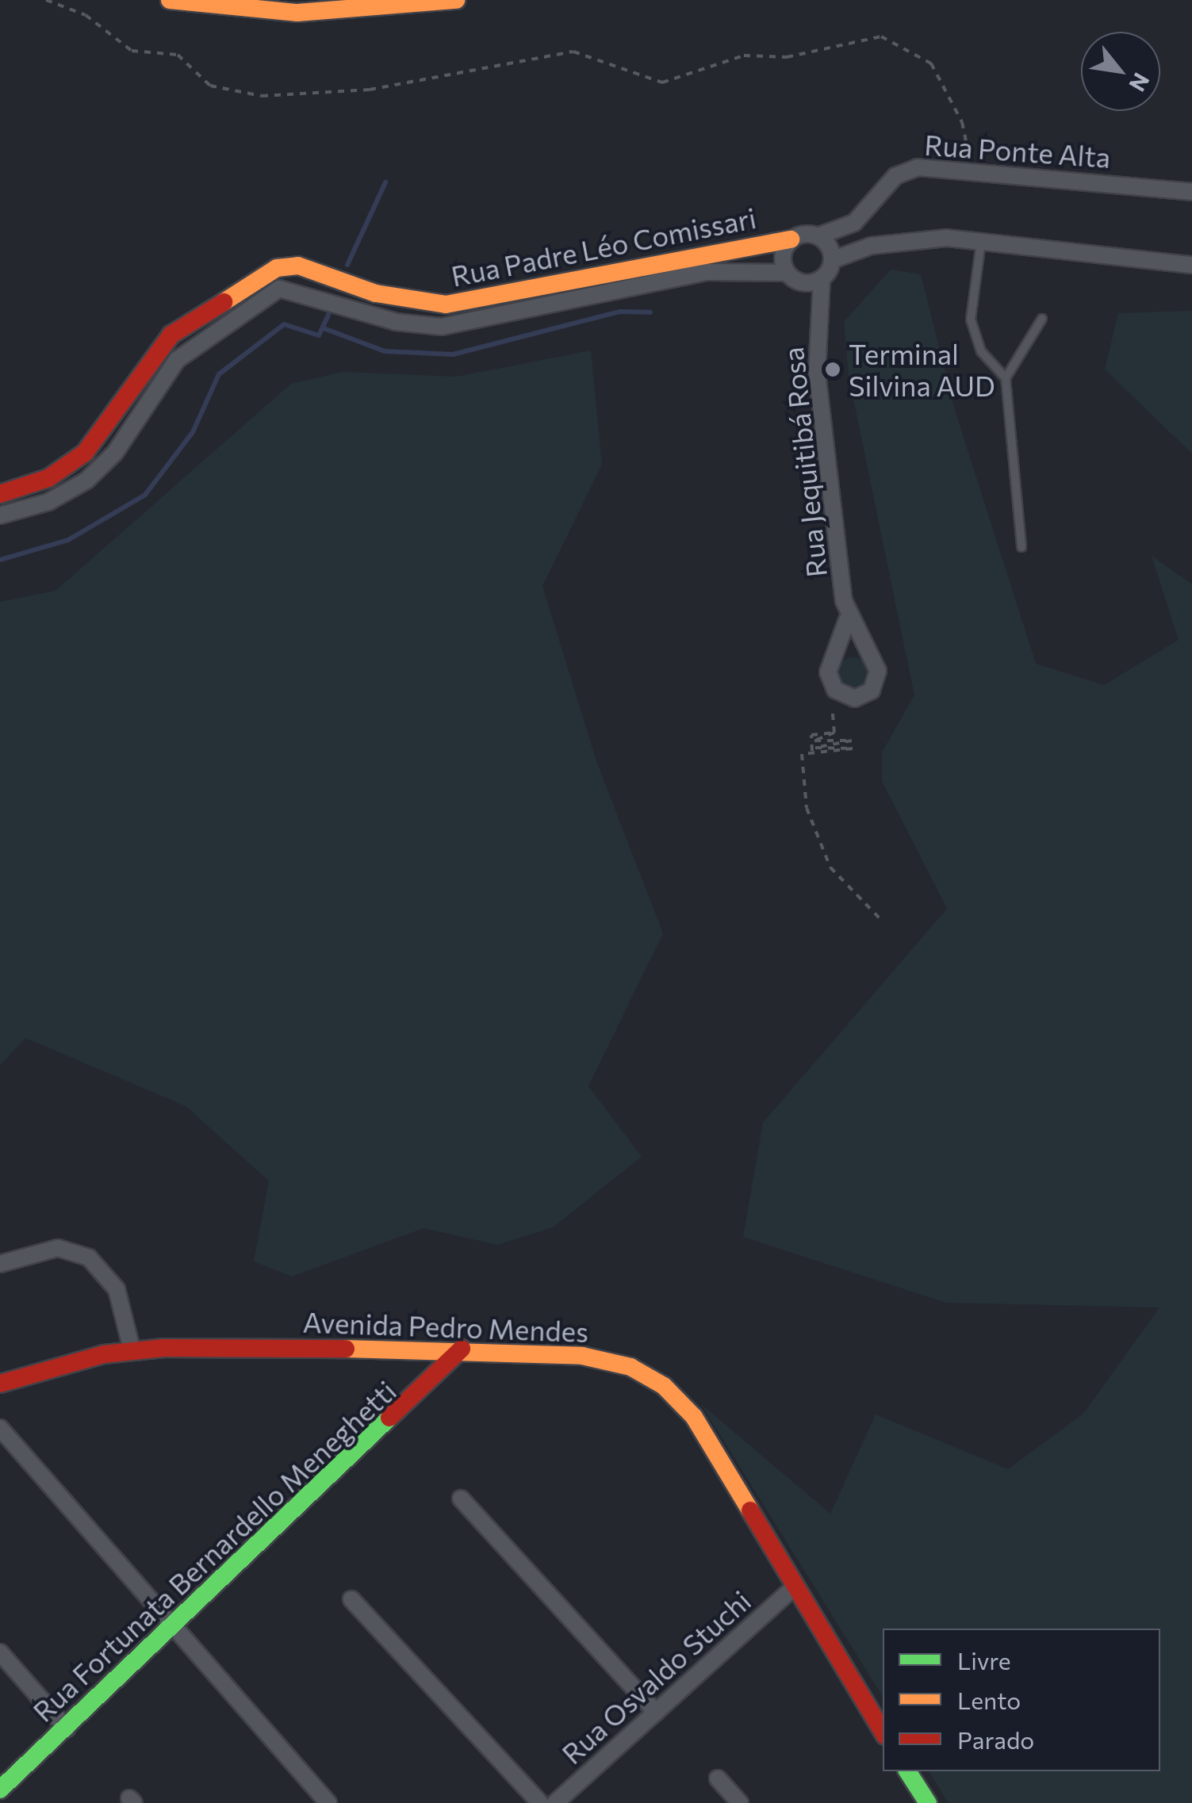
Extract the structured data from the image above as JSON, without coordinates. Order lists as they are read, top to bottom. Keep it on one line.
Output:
{"streets":{"main road":["Rua Padre Léo Comissari","Avenida Pedro Mendes","Rua Fortunata Bernardello Meneghetti"],"street":["Rua Ponte Alta","Rua Jequitibá Rosa","Rua Osvaldo Stuchi"]},"crossings":[["Rua Ponte Alta","Rua Padre Léo Comissari"],["Rua Ponte Alta","Rua Jequitibá Rosa"],["Rua Padre Léo Comissari","Rua Jequitibá Rosa"],["Avenida Pedro Mendes","Rua Fortunata Bernardello Meneghetti"],["Avenida Pedro Mendes","Rua Osvaldo Stuchi"]],"places":["Terminal Silvina AUD"],"legend":["Livre","Lento","Parado"],"north":"bottom right"}
